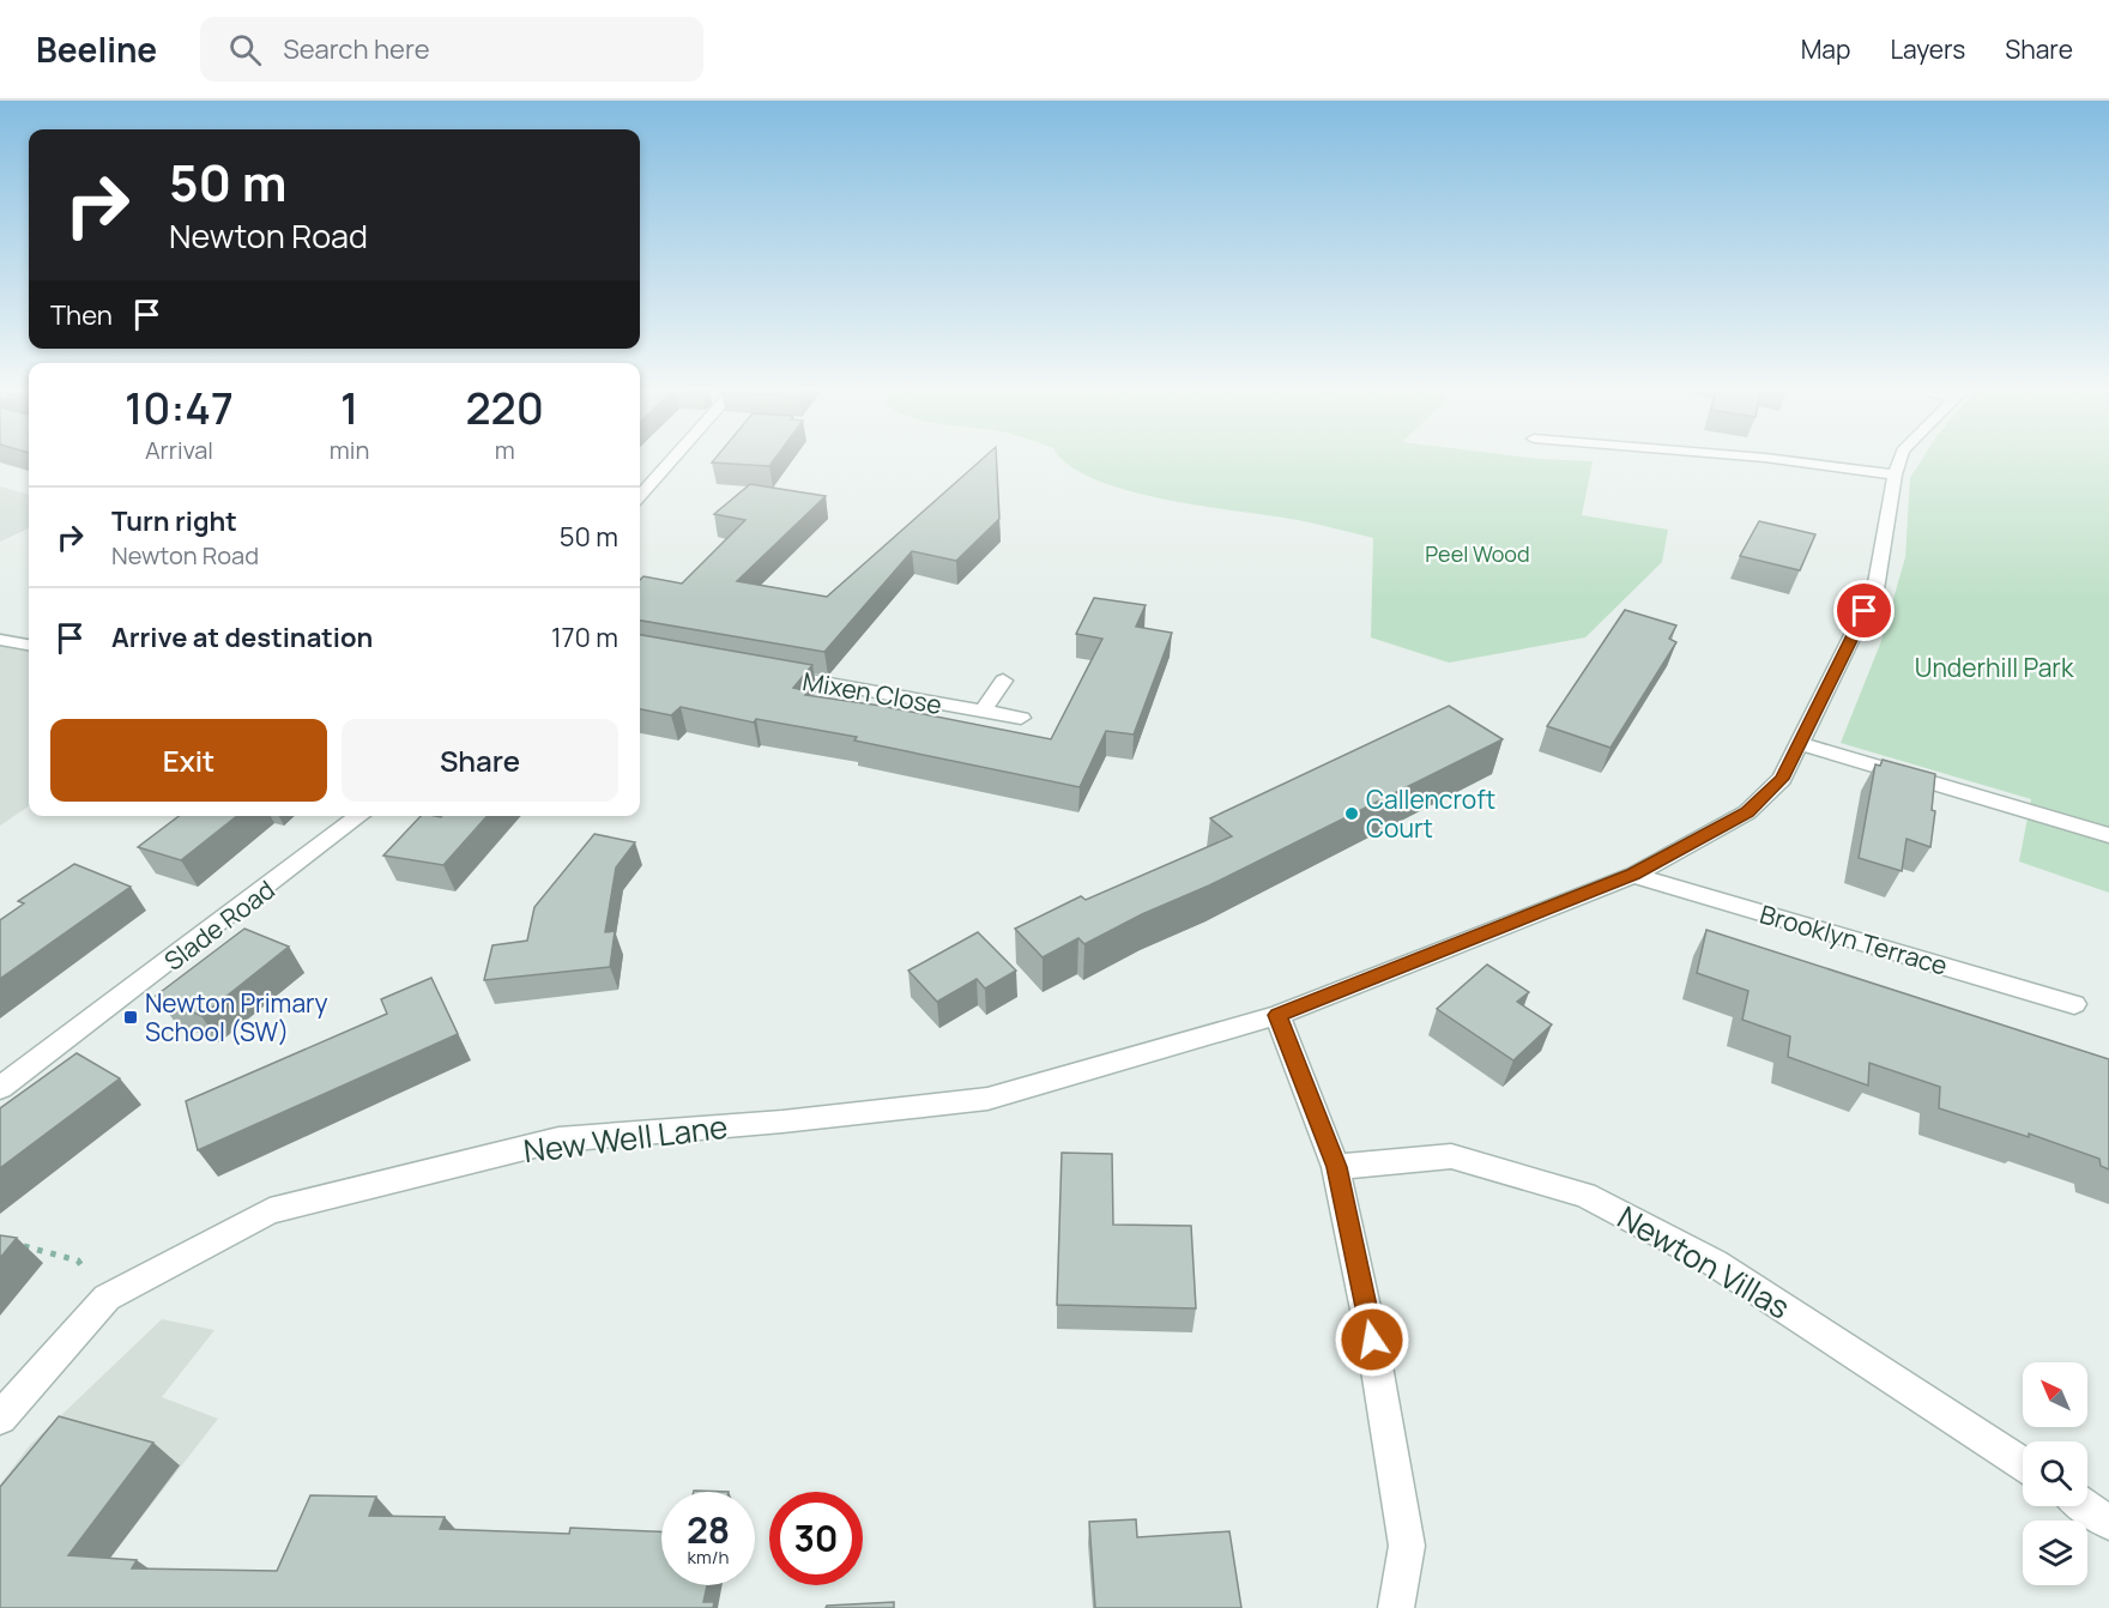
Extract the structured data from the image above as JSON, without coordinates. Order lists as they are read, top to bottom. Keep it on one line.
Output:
{"streets":{"street":["Mixen Close","Slade Road","Brooklyn Terrace","New Well Lane","Newton Villas"]},"crossings":[["Brooklyn Terrace","New Well Lane"]],"parks":["Peel Wood","Underhill Park"],"places":{"other":["Callencroft Court"],"transit":["Newton Primary School (SW)"]},"north":"top left","page":{"header":"Beeline","search":"Search here","nav":["Map","Layers","Share"],"turn":["50 m","Newton Road"],"then":"Then","eta":["10:47","Arrival","1","min","220","m"],"list":[{"name":"Turn right","note":"Newton Road","value":"50 m"},{"name":"Arrive at destination","value":"170 m"}],"buttons":["Exit","Share"],"speed":"28 km/h","limit":"30"}}
